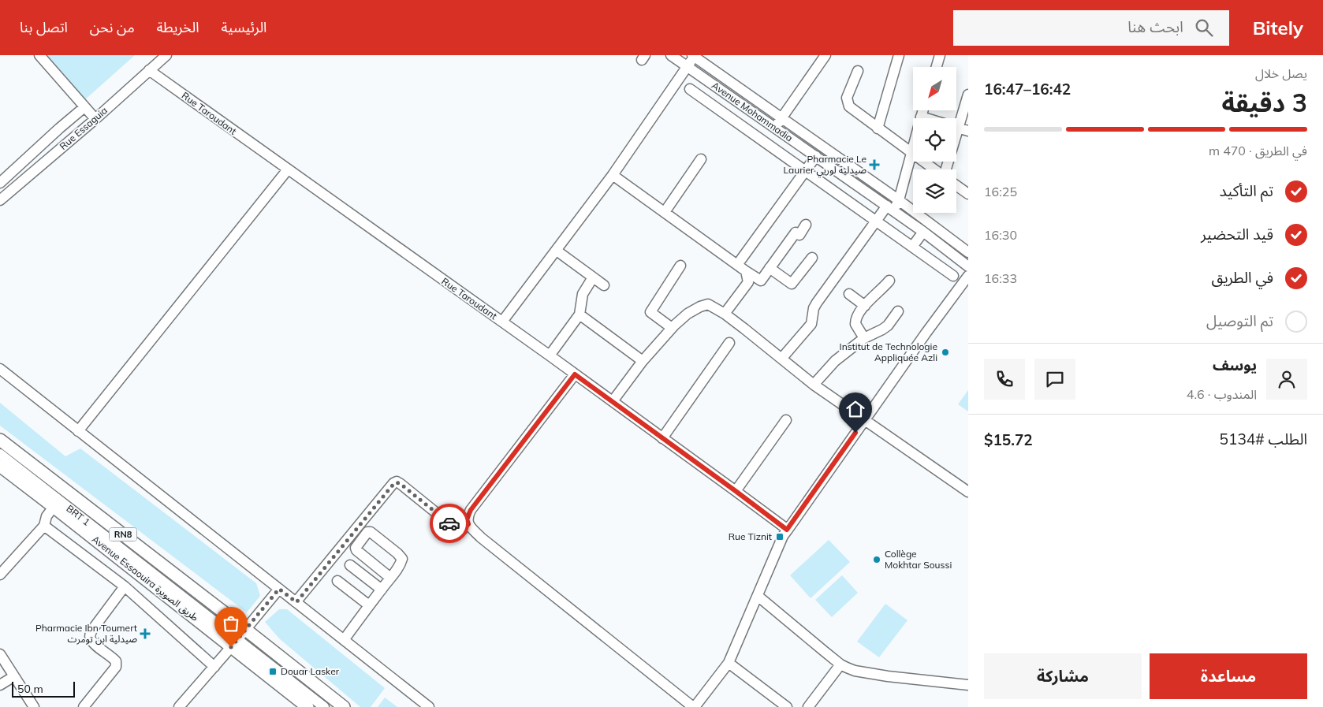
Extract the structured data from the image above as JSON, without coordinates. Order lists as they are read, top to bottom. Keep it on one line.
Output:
{"streets":{"main road":["RN8","Avenue Essaouira طريق الصويرة"],"street":["Avenue Mohammadia","Rue Taroudant","Rue Essaguia","BRT 1"]},"crossings":[["Rue Taroudant","Rue Essaguia"],["BRT 1","Avenue Essaouira طريق الصويرة"]],"places":{"health":["Pharmacie Le Laurier صيدلية لوريي","Pharmacie Ibn Toumert صيدلية ابن تومرت"],"other":["Institut de Technologie Appliquée Azli","Collège Mokhtar Soussi"],"transit":["Rue Tiznit","Douar Lasker"]},"scale_bar":"50 m","north":"bottom left","page":{"header":"Bitely","search":"ابحث هنا","nav":["الرئيسية","الخريطة","من نحن","اتصل بنا"],"heading":["3 دقيقة","يصل خلال","16:42–16:47"],"panel":["يوسف","المندوب · 4.6","الطلب #5134","$15.72"],"bar":"في الطريق · 470 m","list":[["تم التأكيد","16:25"],["قيد التحضير","16:30"],["في الطريق","16:33"],"تم التوصيل"],"buttons":["مساعدة","مشاركة"],"scale":"50 m"}}
